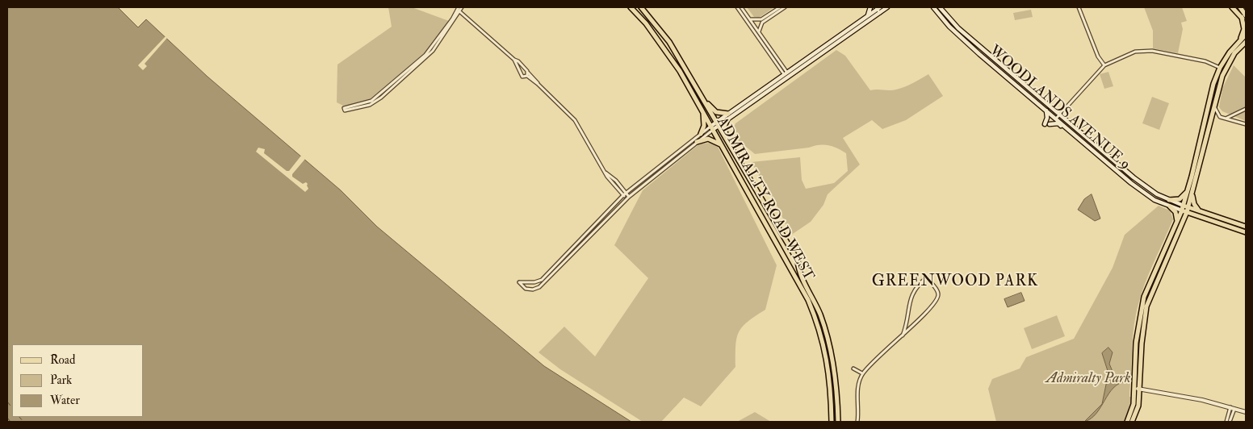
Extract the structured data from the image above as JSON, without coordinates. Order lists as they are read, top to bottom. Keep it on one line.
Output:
{"streets":{"main road":["WOODLANDS AVENUE 9","ADMIRALTY ROAD WEST"]},"districts":["GREENWOOD PARK"],"parks":["Admiralty Park"],"legend":["Road","Park","Water"]}
